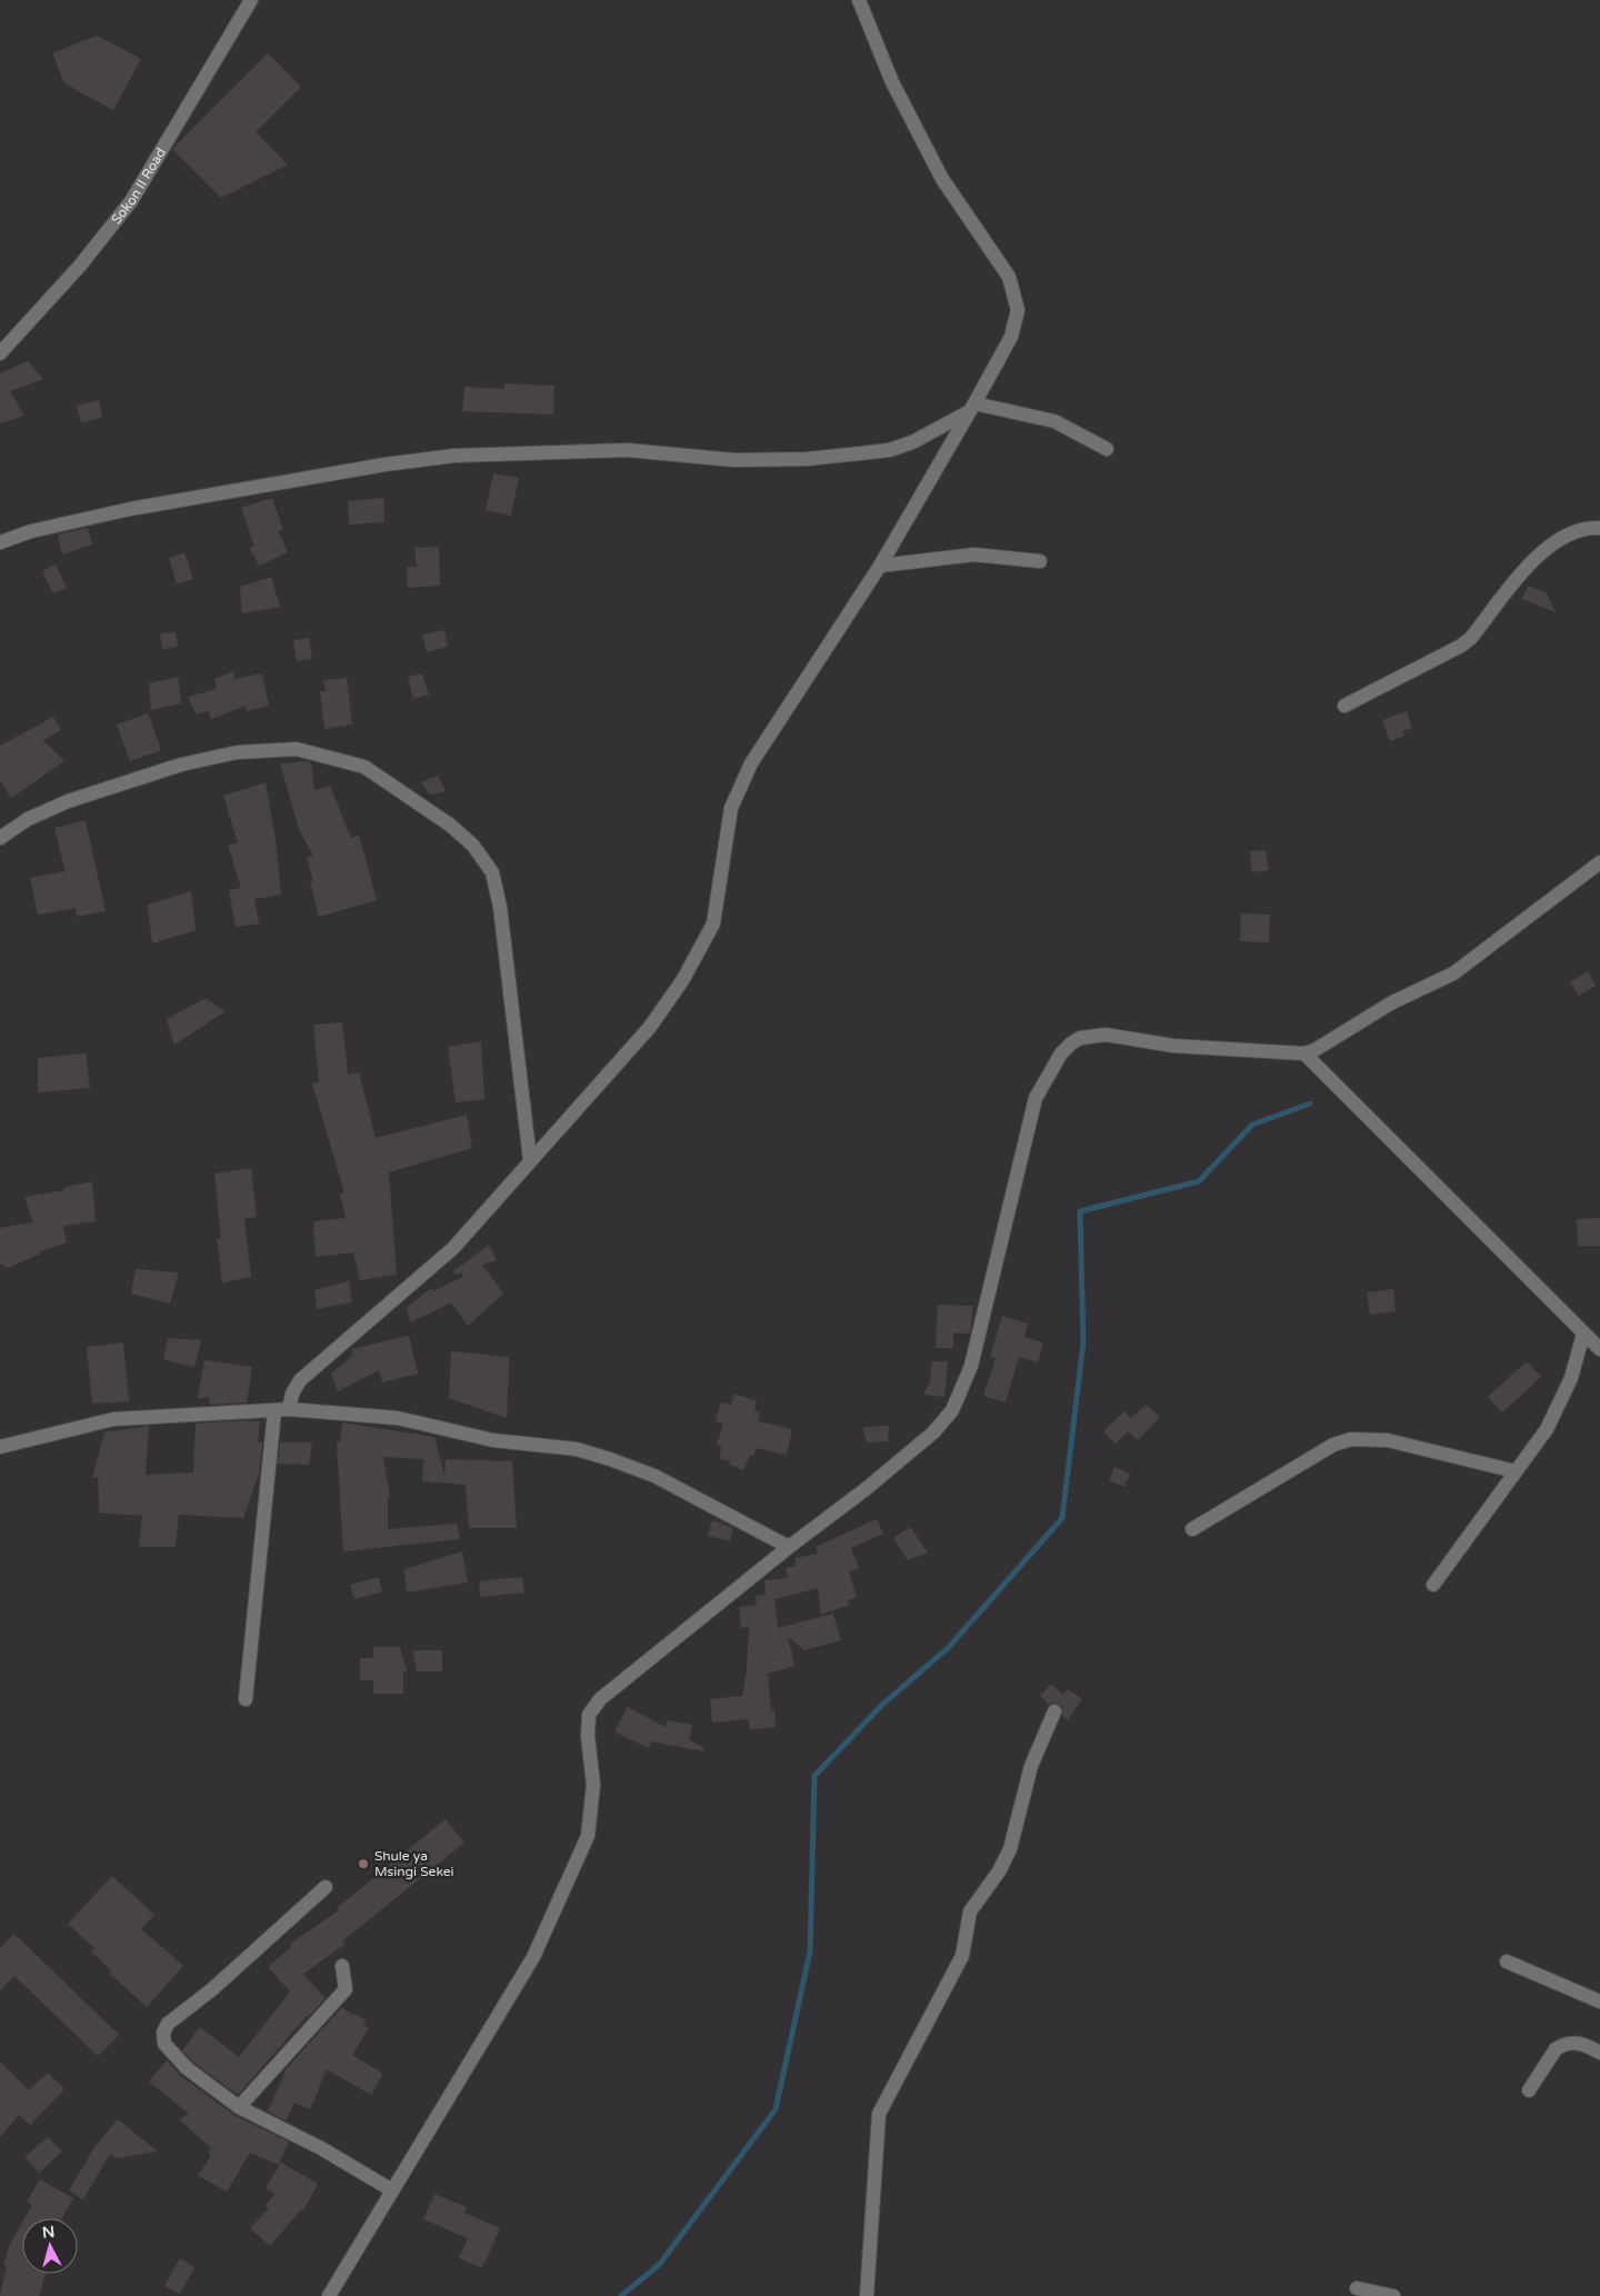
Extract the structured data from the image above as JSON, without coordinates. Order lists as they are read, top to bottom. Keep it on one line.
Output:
{"streets":{"street":["Sokon II Road"]},"places":["Shule ya Msingi Sekei"],"north":"top"}
